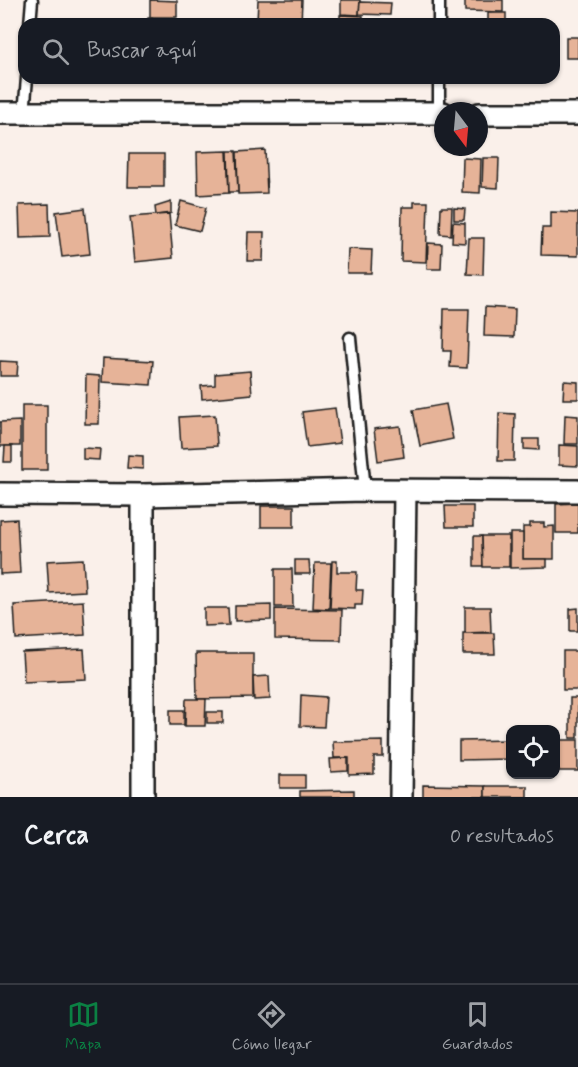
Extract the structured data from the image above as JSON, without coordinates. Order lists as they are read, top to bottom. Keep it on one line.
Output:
{"north":"bottom","page":{"search":"Buscar aquí","heading":["Cerca","0 resultados"],"nav":["Mapa","Cómo llegar","Guardados"]}}
